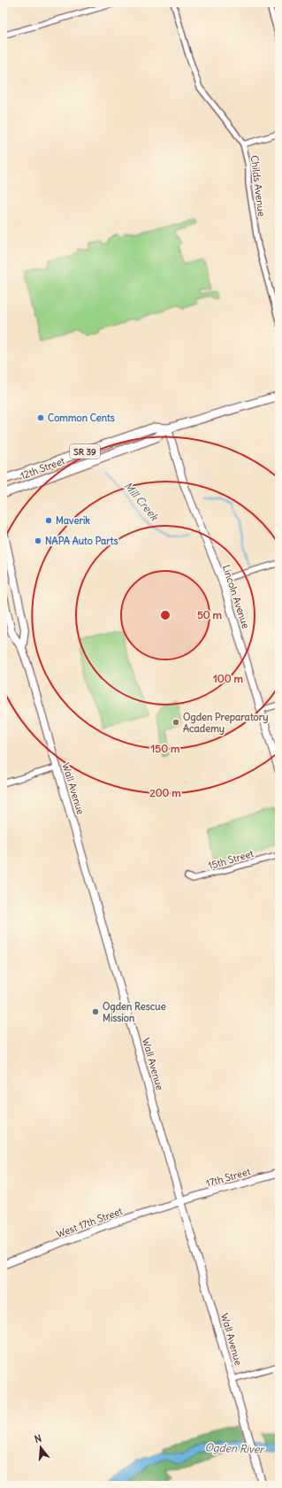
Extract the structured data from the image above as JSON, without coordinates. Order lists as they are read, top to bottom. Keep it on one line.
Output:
{"streets":{"main road":["SR 39","12th Street","Lincoln Avenue","Wall Avenue","17th Street","West 17th Street"],"street":["Childs Avenue","15th Street"]},"crossings":[["12th Street","Lincoln Avenue"],["Wall Avenue","17th Street"],["Wall Avenue","West 17th Street"],["17th Street","West 17th Street"]],"water":["Mill Creek","Ogden River"],"places":["Common Cents","Maverik","NAPA Auto Parts","Ogden Preparatory Academy","Ogden Rescue Mission"],"north":"top","rings":["50 m","100 m","150 m","200 m"]}
